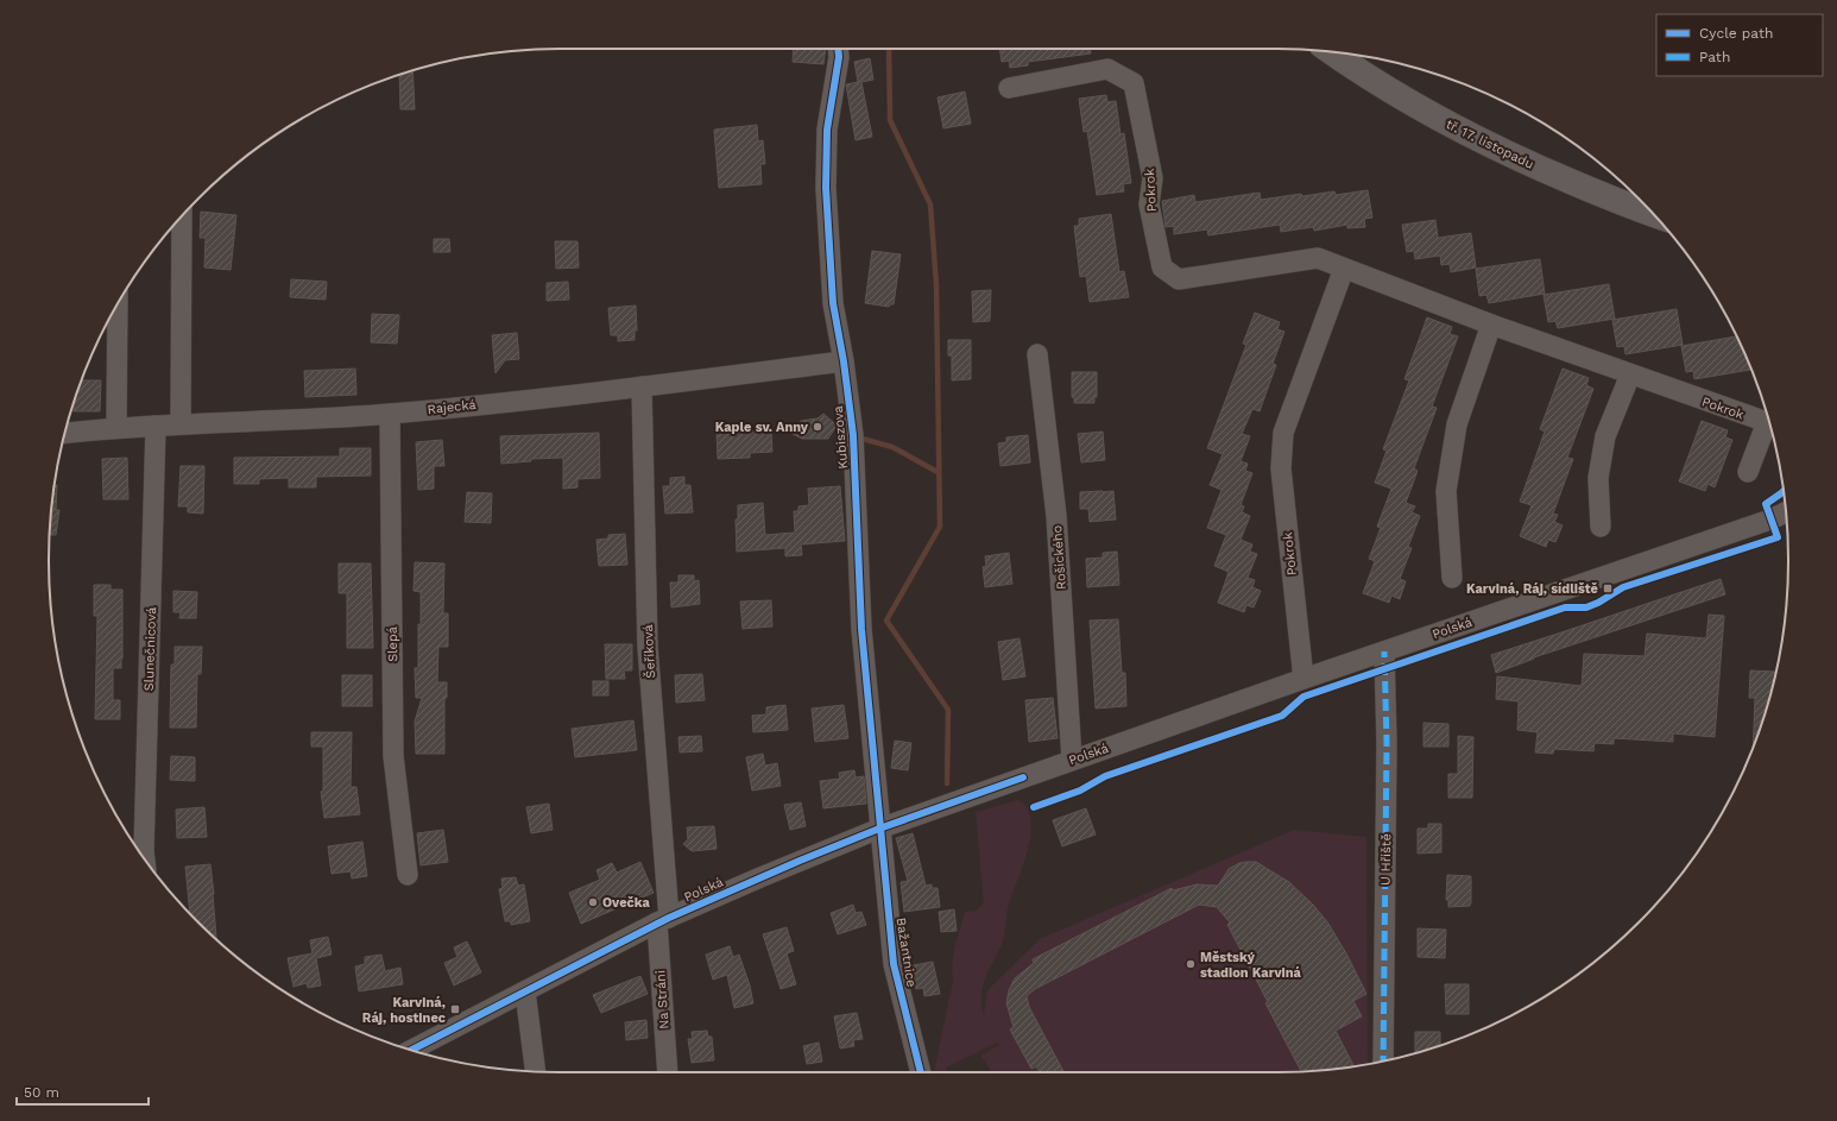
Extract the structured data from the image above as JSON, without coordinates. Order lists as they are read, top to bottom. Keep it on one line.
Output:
{"streets":{"main road":["tř. 17. listopadu"],"street":["Pokrok","Rajecká","Kubiszova","Rošického","Polská","Slepá","Slunečnicová","Šeříková","U Hřiště","Bažantnice","Na Stráni"]},"crossings":[["Pokrok","Polská"],["Rajecká","Kubiszova"],["Rajecká","Slepá"],["Rajecká","Slunečnicová"],["Rajecká","Šeříková"],["Kubiszova","Polská"],["Kubiszova","Bažantnice"],["Rošického","Polská"],["Polská","Šeříková"],["Polská","U Hřiště"],["Polská","Bažantnice"],["Polská","Na Stráni"],["Šeříková","Na Stráni"]],"places":{"other":["Kaple sv. Anny","Ovečka","Městský stadion Karviná"],"transit":["Karviná, Ráj, sídliště","Karviná, Ráj, hostinec"]},"legend":["Cycle path","Path"],"scale_bar":"50 m"}
